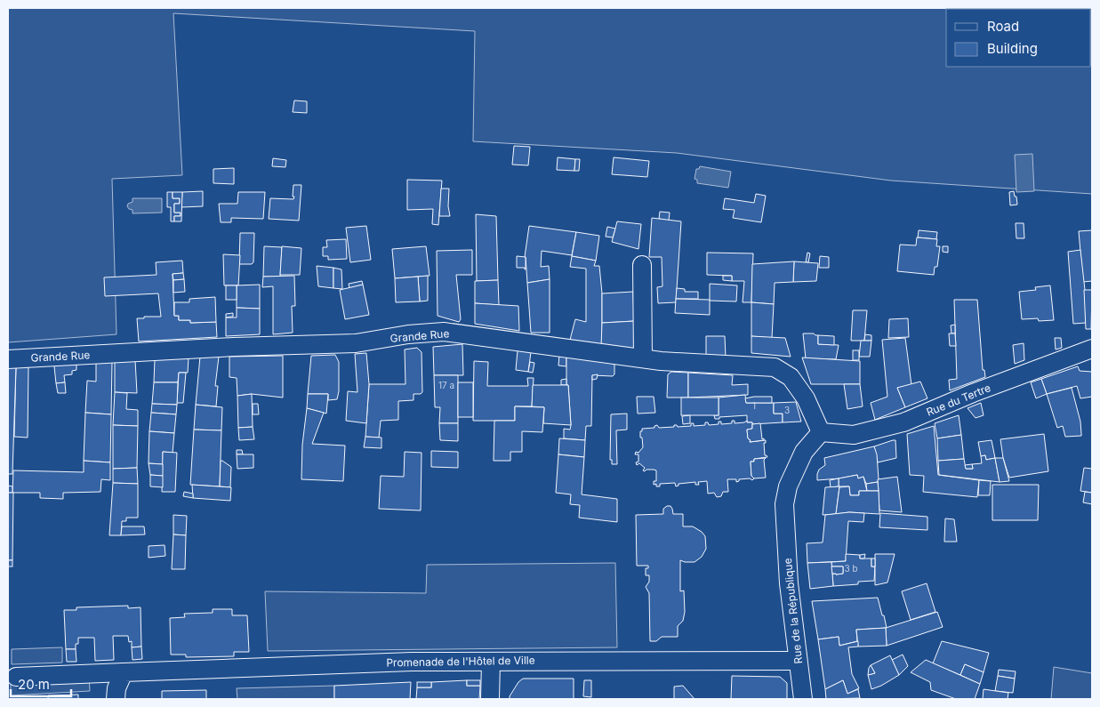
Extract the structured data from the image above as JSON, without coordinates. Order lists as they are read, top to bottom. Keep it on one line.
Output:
{"streets":{"street":["Grande Rue","Rue du Tertre","Rue de la République","Promenade de l'Hôtel de Ville"]},"crossings":[["Grande Rue","Rue du Tertre"],["Grande Rue","Rue de la République"],["Rue du Tertre","Rue de la République"],["Rue de la République","Promenade de l'Hôtel de Ville"]],"house_numbers":["17 a","1","3","3 b"],"legend":["Road","Building"],"scale_bar":"20 m"}
